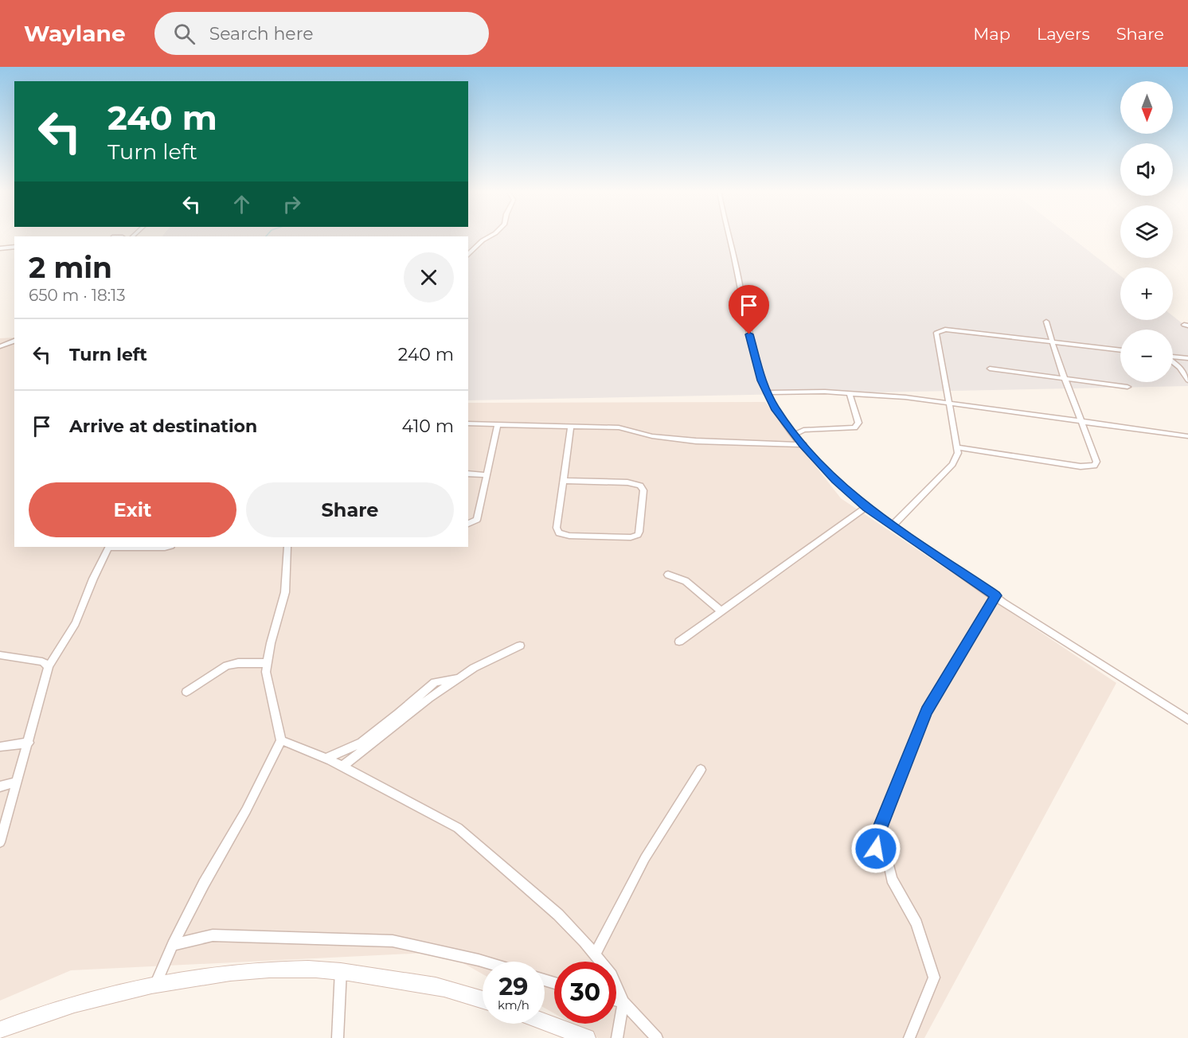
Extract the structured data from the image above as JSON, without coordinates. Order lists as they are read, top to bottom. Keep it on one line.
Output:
{"north":"bottom","page":{"header":"Waylane","search":"Search here","nav":["Map","Layers","Share"],"map_buttons":["+","−"],"turn":["240 m","Turn left"],"heading":["2 min","650 m · 18:13"],"list":[{"name":"Turn left","value":"240 m"},{"name":"Arrive at destination","value":"410 m"}],"buttons":["Exit","Share"],"speed":"29 km/h","limit":"30"}}
